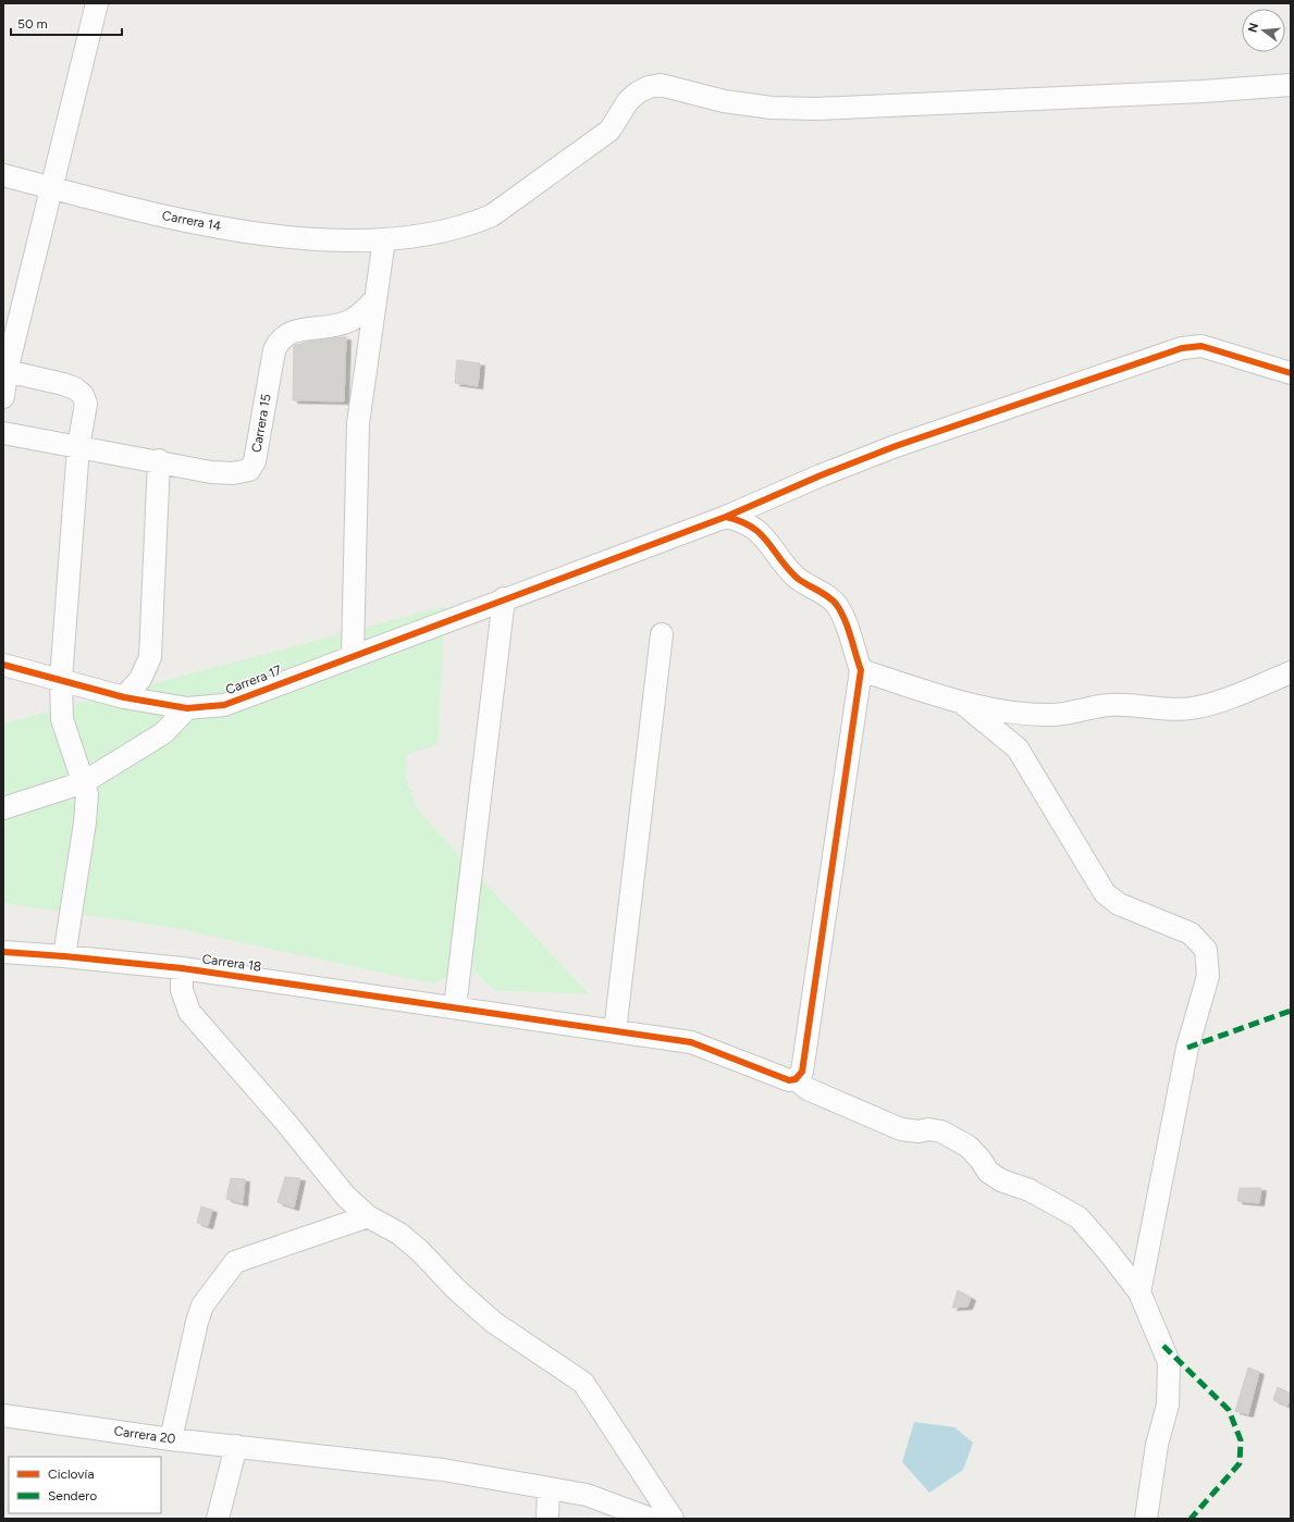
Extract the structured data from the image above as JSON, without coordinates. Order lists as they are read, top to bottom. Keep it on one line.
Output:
{"streets":{"street":["Carrera 14","Carrera 15","Carrera 17","Carrera 18","Carrera 20"]},"legend":["Ciclovía","Sendero"],"scale_bar":"50 m","north":"left"}
